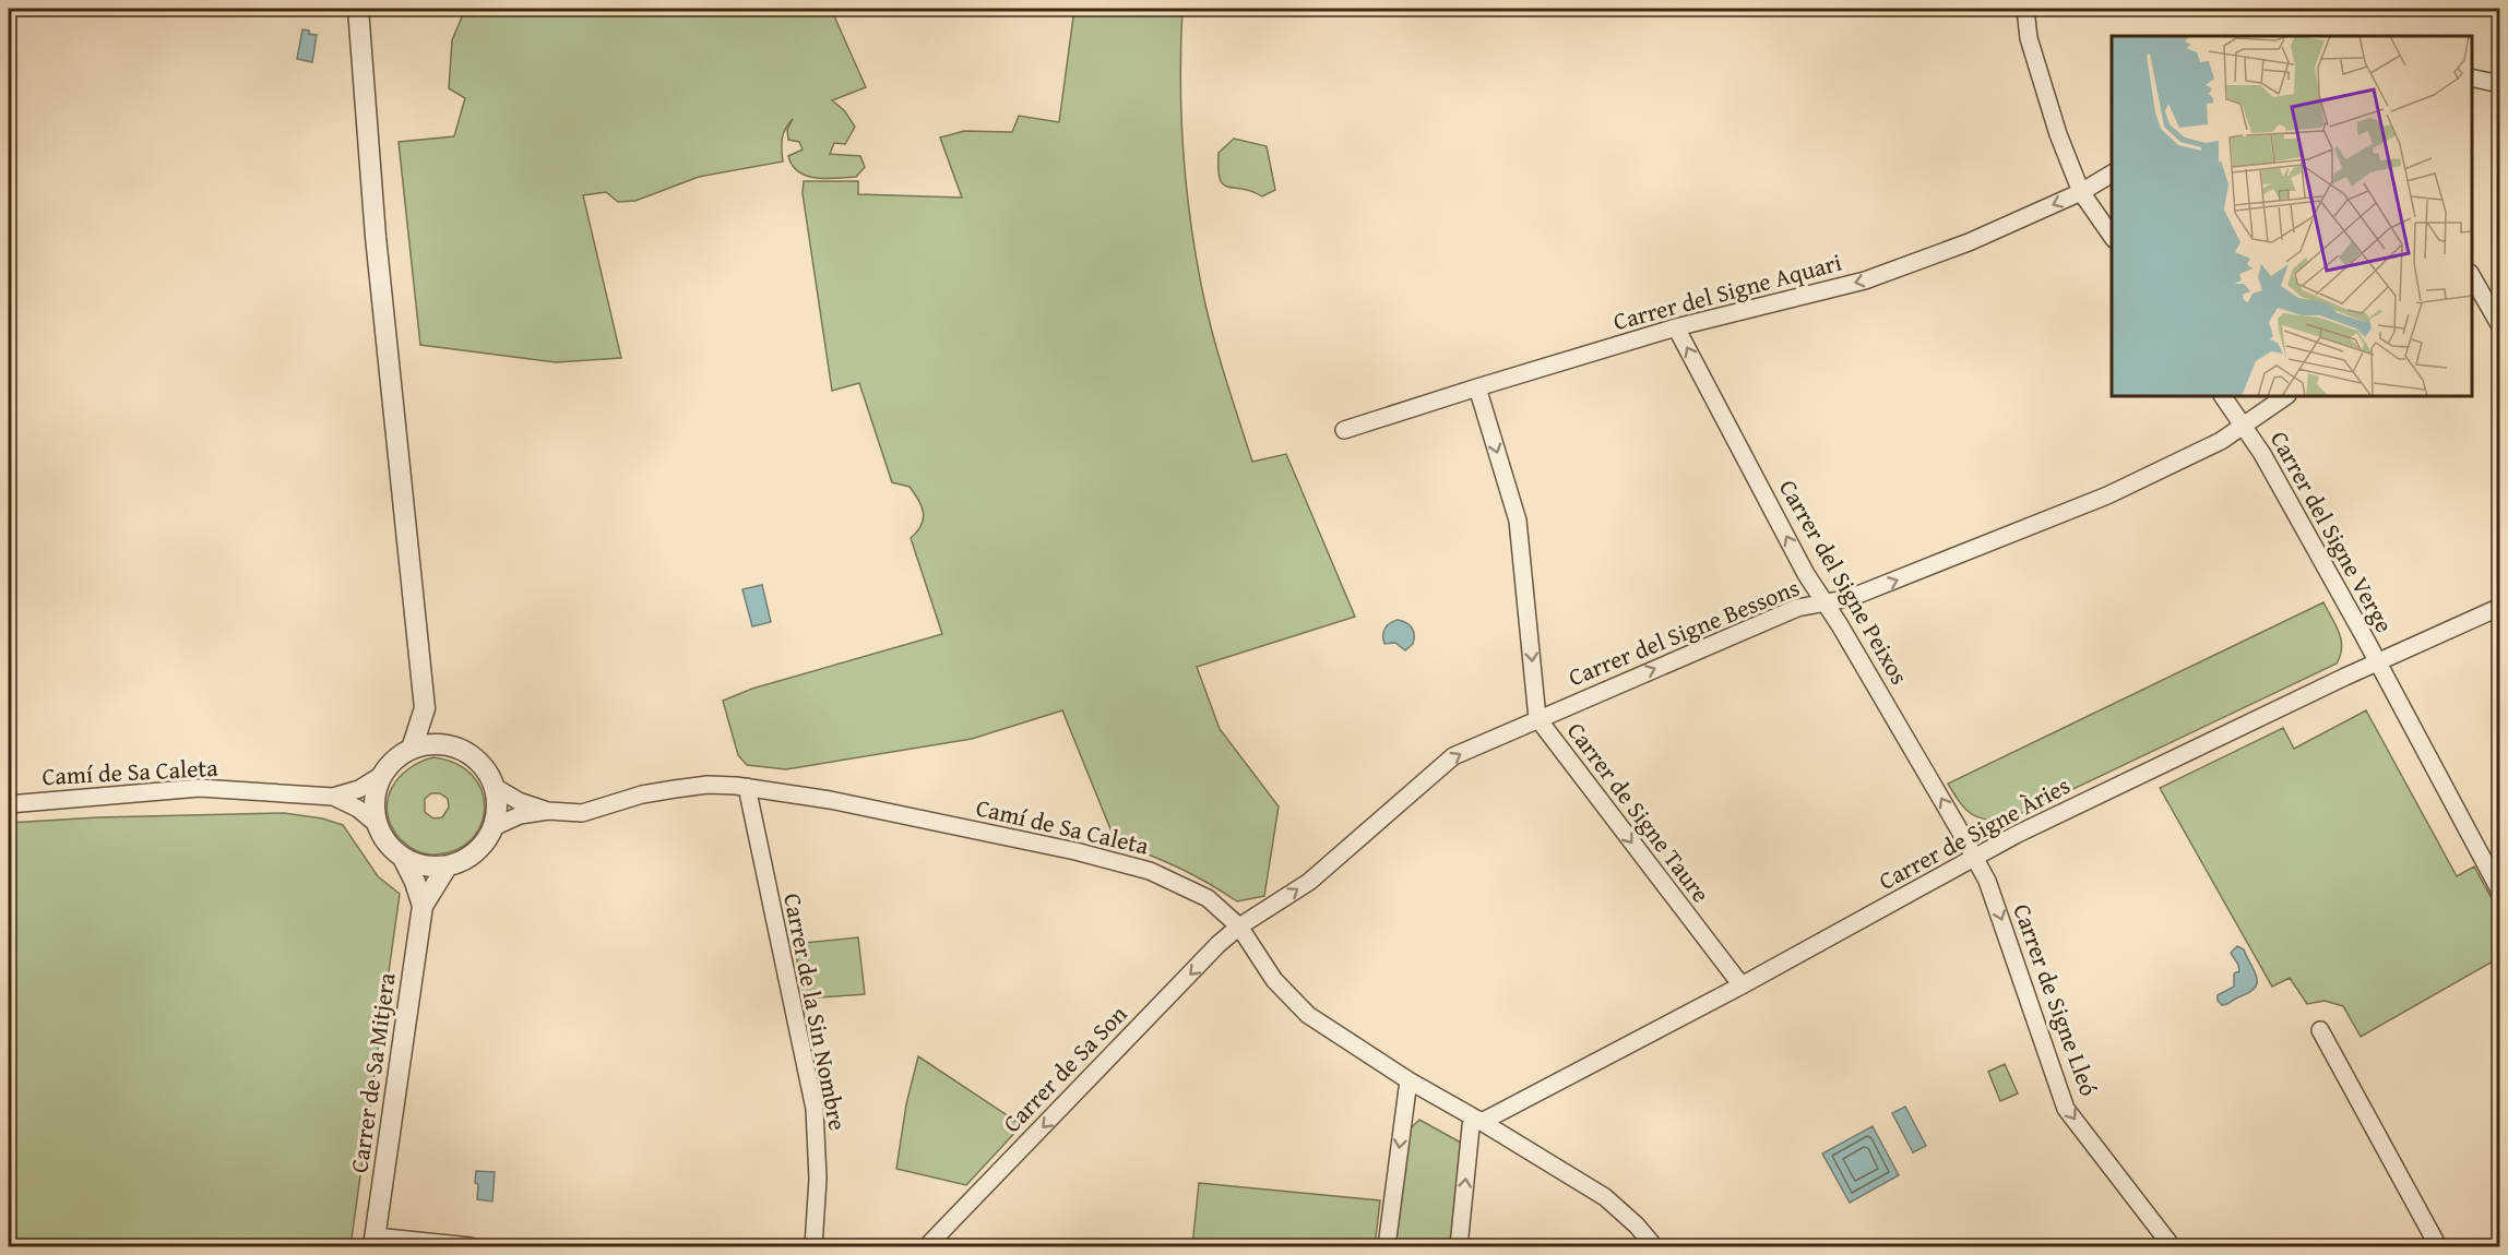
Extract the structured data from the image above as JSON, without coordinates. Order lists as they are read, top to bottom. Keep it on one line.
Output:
{"streets":{"street":["Carrer del Signe Aquari","Carrer del Signe Verge","Carrer del Signe Peixos","Carrer del Signe Bessons","Camí de Sa Caleta","Carrer de Signe Taure","Carrer de Signe Àries","Carrer de Signe Lleó","Carrer de la Sin Nombre","Carrer de Sa Son","Carrer de Sa Mitjera"]},"crossings":[["Carrer del Signe Aquari","Carrer del Signe Peixos"],["Carrer del Signe Aquari","Carrer de Signe Taure"],["Carrer del Signe Verge","Carrer del Signe Bessons"],["Carrer del Signe Verge","Carrer de Signe Àries"],["Carrer del Signe Peixos","Carrer del Signe Bessons"],["Carrer del Signe Peixos","Carrer de Signe Àries"],["Carrer del Signe Peixos","Carrer de Signe Lleó"],["Carrer del Signe Bessons","Camí de Sa Caleta"],["Carrer del Signe Bessons","Carrer de Signe Taure"],["Carrer del Signe Bessons","Carrer de Sa Son"],["Camí de Sa Caleta","Carrer de Signe Àries"],["Camí de Sa Caleta","Carrer de la Sin Nombre"],["Camí de Sa Caleta","Carrer de Sa Son"],["Camí de Sa Caleta","Carrer de Sa Mitjera"],["Carrer de Signe Taure","Carrer de Signe Àries"],["Carrer de Signe Àries","Carrer de Signe Lleó"]],"one_way":["Carrer del Signe Aquari","Carrer del Signe Peixos","Carrer del Signe Bessons","Carrer de Signe Taure","Carrer de Signe Lleó","Carrer de Sa Son"]}
